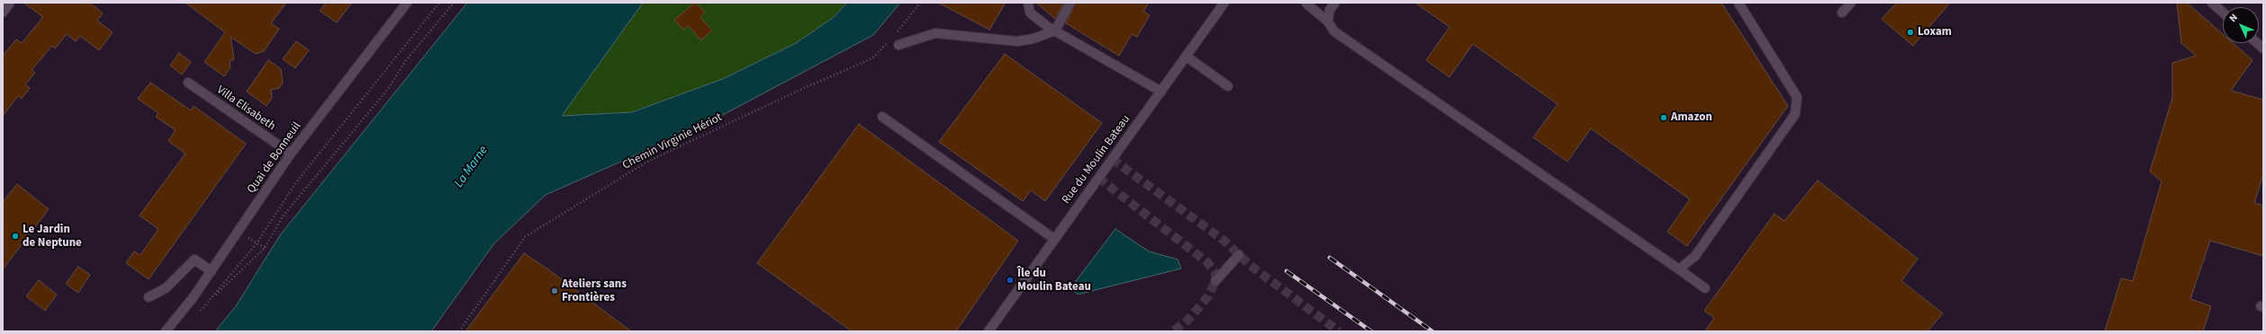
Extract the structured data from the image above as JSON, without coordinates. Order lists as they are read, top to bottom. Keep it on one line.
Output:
{"streets":{"street":["Villa Elisabeth","Quai de Bonneuil","Rue du Moulin Bateau"],"path":["Chemin Virginie Hériot"]},"crossings":[["Villa Elisabeth","Quai de Bonneuil"]],"water":["La Marne"],"places":["Loxam","Amazon","Le Jardin de Neptune","Île du Moulin Bateau","Ateliers sans Frontières"],"north":"top left"}
